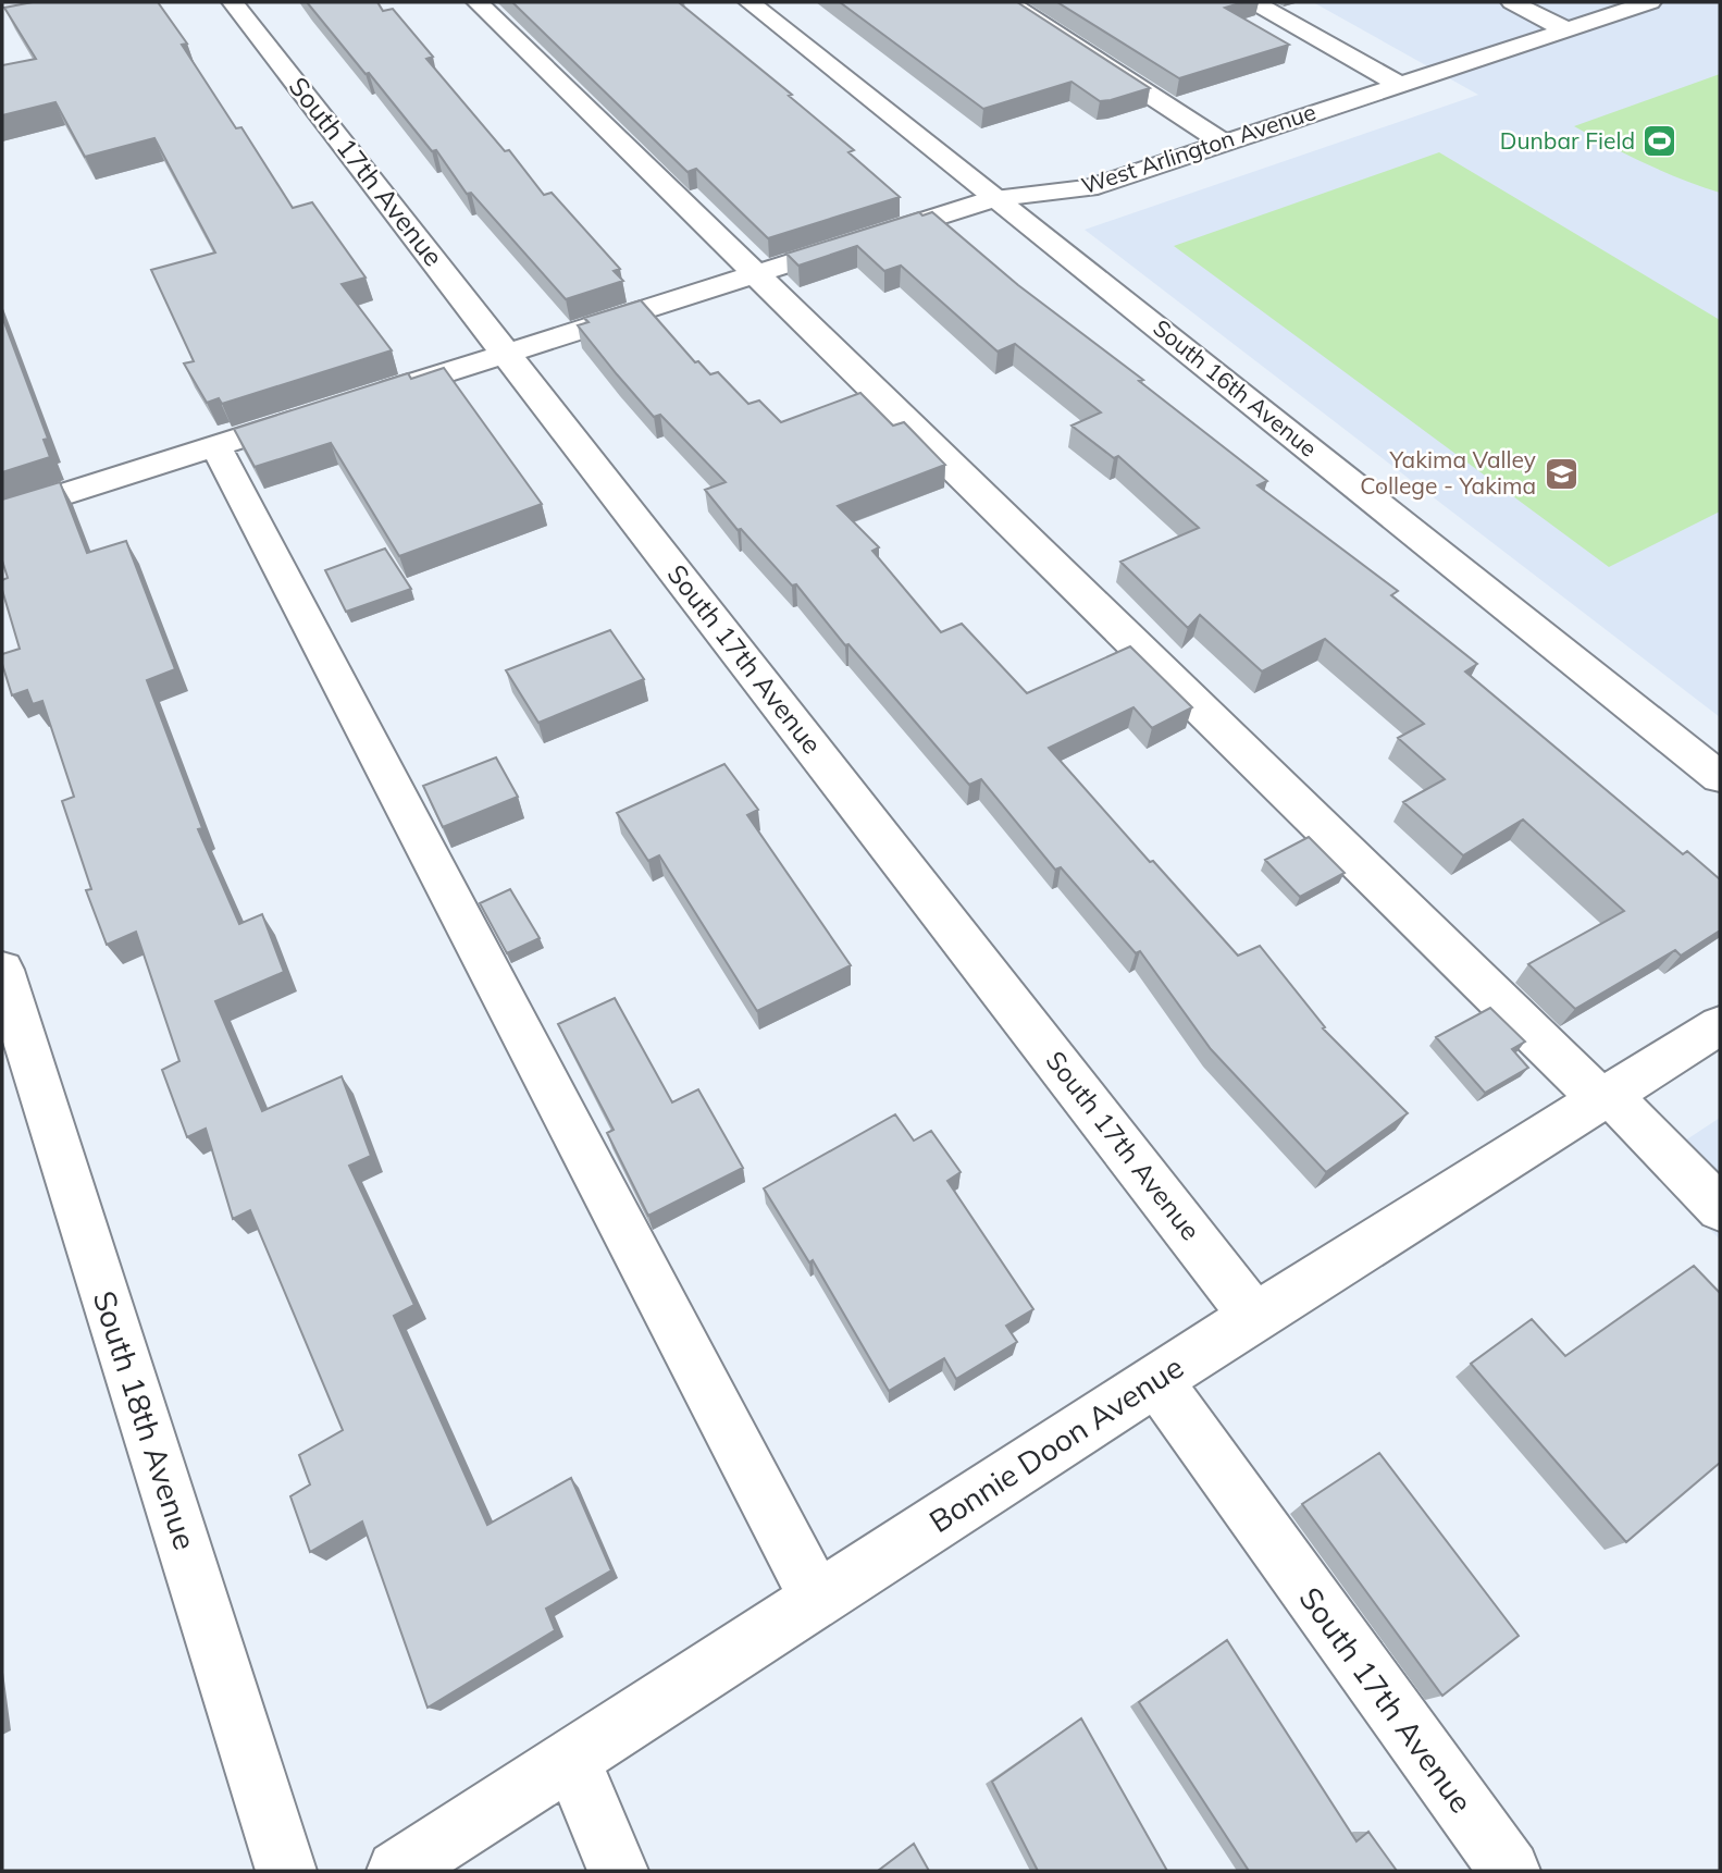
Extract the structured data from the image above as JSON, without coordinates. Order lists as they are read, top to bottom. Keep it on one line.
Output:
{"streets":{"street":["West Arlington Avenue","South 17th Avenue","South 16th Avenue","South 18th Avenue","Bonnie Doon Avenue"]},"crossings":[["West Arlington Avenue","South 17th Avenue"],["West Arlington Avenue","South 16th Avenue"],["South 17th Avenue","Bonnie Doon Avenue"]],"places":{"sports":["Dunbar Field"],"school or university":["Yakima Valley College - Yakima"]}}
